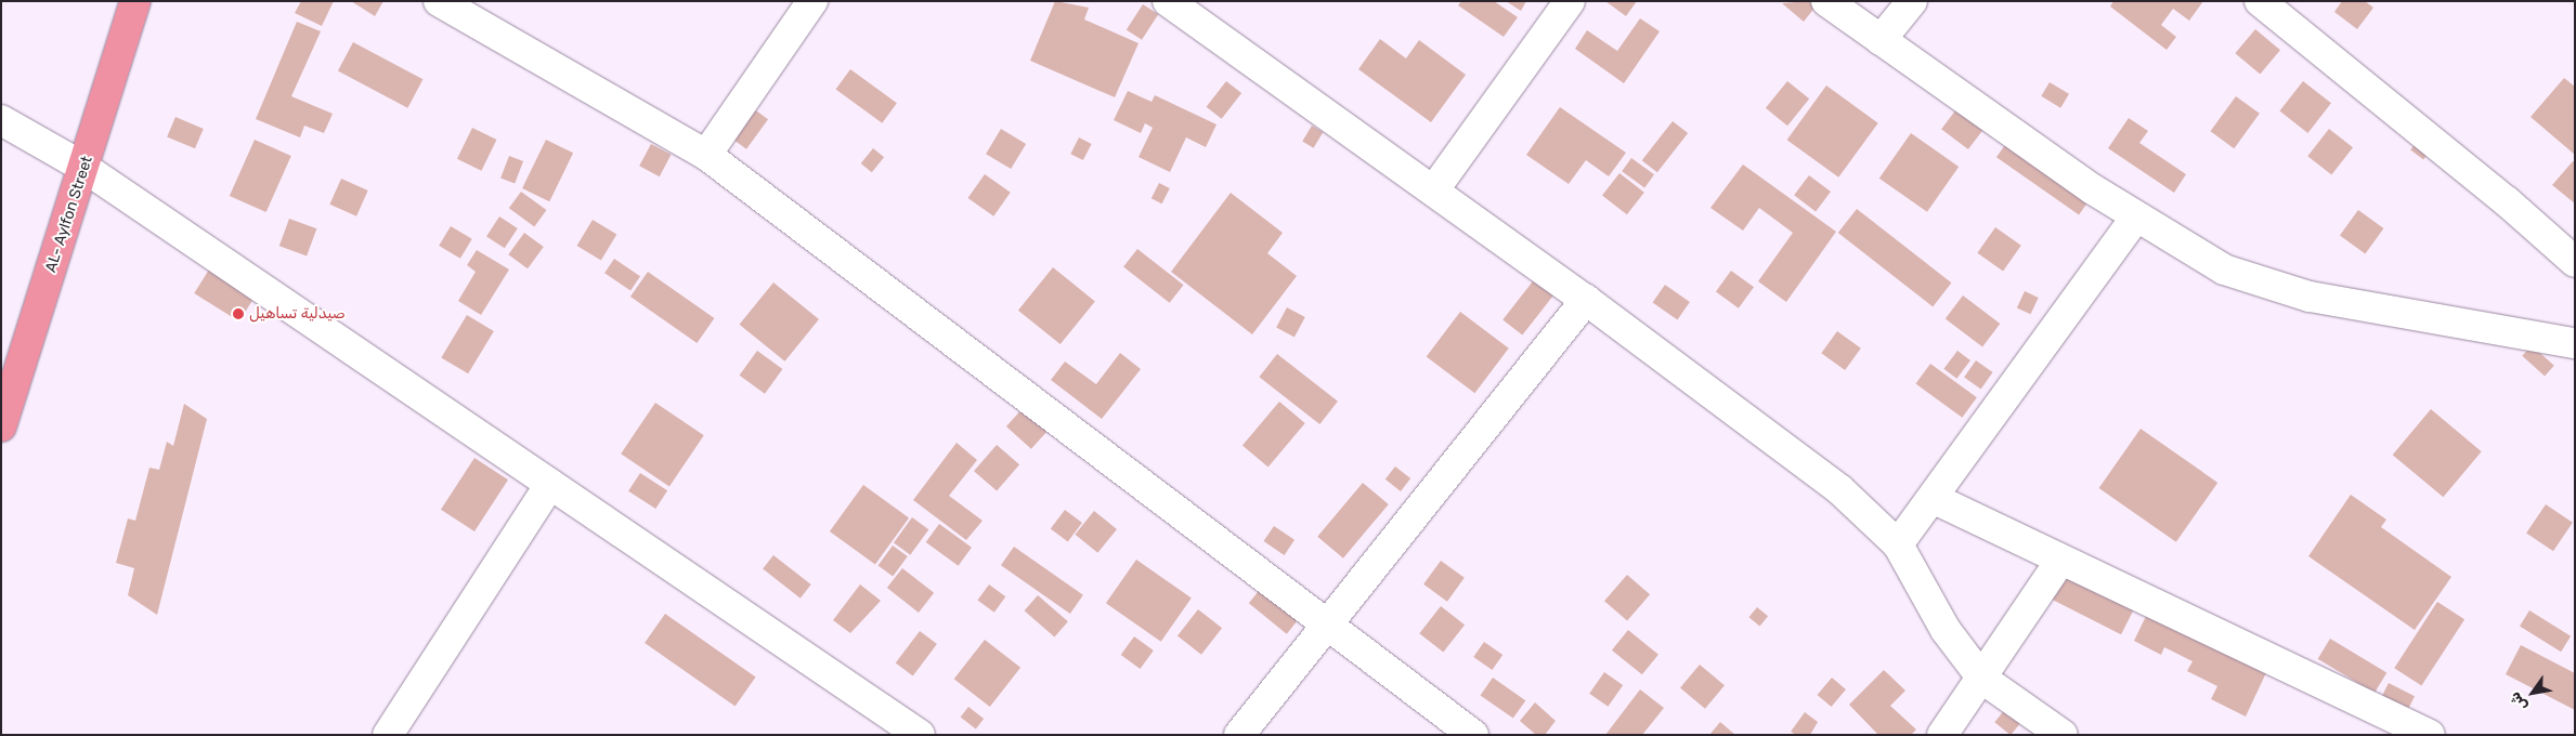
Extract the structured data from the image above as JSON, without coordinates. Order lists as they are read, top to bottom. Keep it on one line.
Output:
{"streets":{"highway":["AL- Aylfon Street"]},"places":["صيدلية تساهيل"],"north":"bottom left"}
